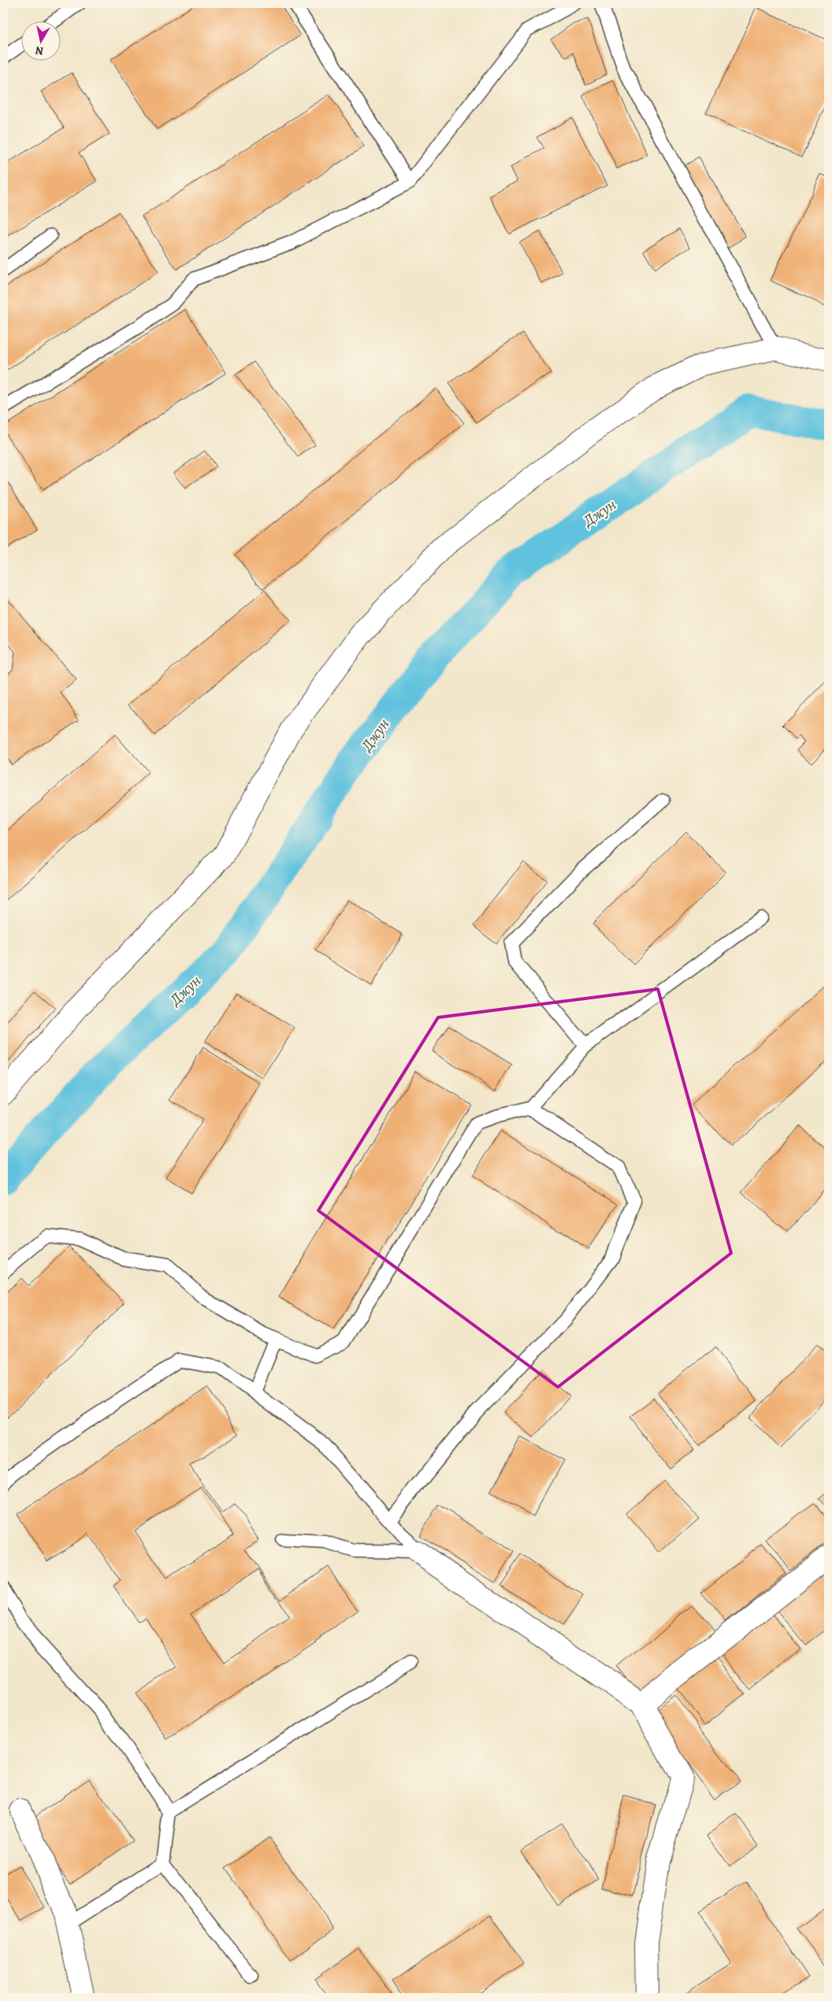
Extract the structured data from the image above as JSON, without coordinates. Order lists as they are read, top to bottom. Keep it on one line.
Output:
{"water":["Джун"],"north":"bottom"}
